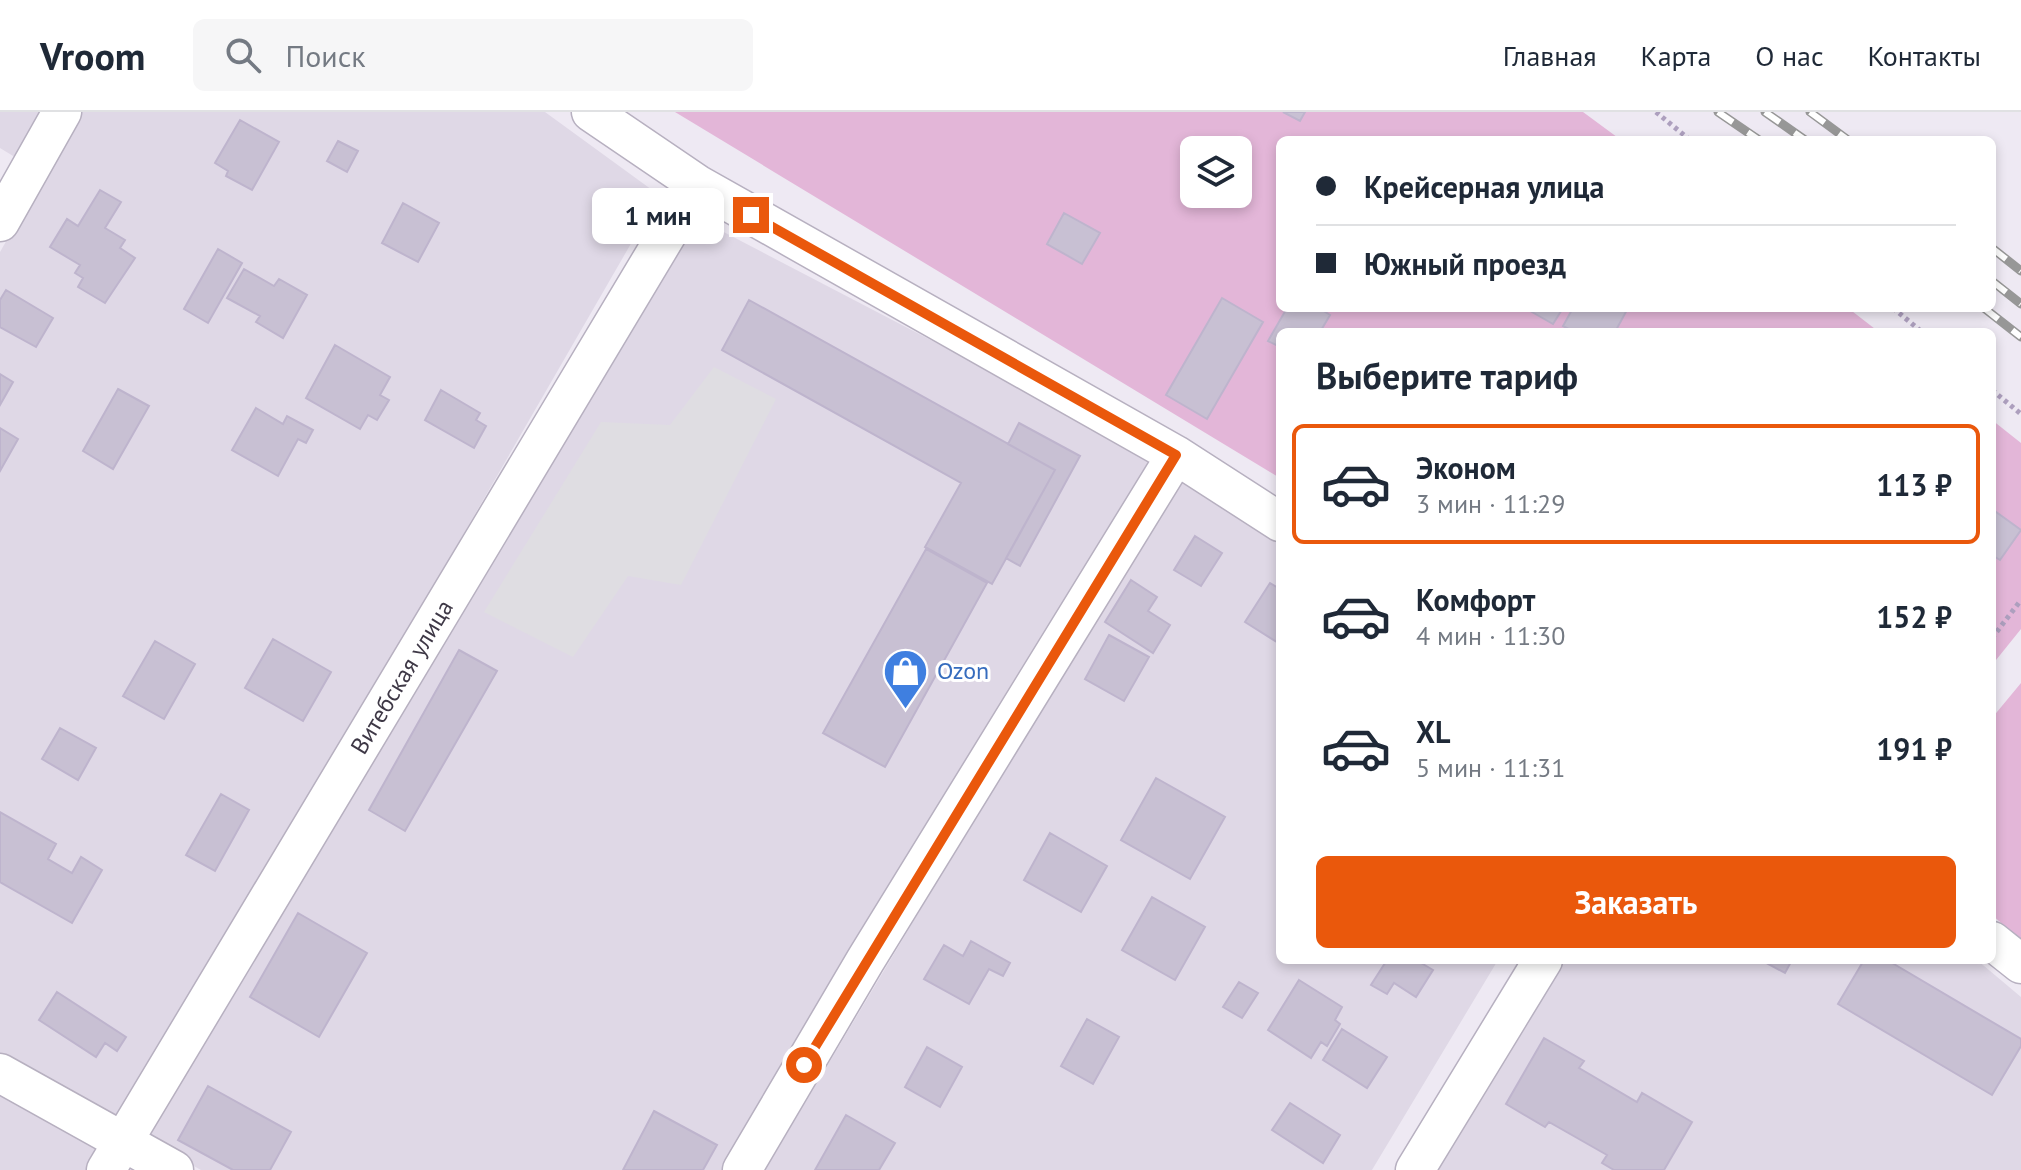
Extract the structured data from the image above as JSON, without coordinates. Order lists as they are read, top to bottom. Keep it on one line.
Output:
{"streets":{"street":["Витебская улица"]},"places":{"shop":["Ozon"]},"page":{"header":"Vroom","search":"Поиск","nav":["Главная","Карта","О нас","Контакты"],"banner":["Крейсерная улица","Южный проезд"],"bubble":"1 мин","heading":"Выберите тариф","list":[{"name":"Эконом","note":"3 мин · 11:29","value":"113 ₽"},{"name":"Комфорт","note":"4 мин · 11:30","value":"152 ₽"},{"name":"XL","note":"5 мин · 11:31","value":"191 ₽"}],"buttons":"Заказать"}}
